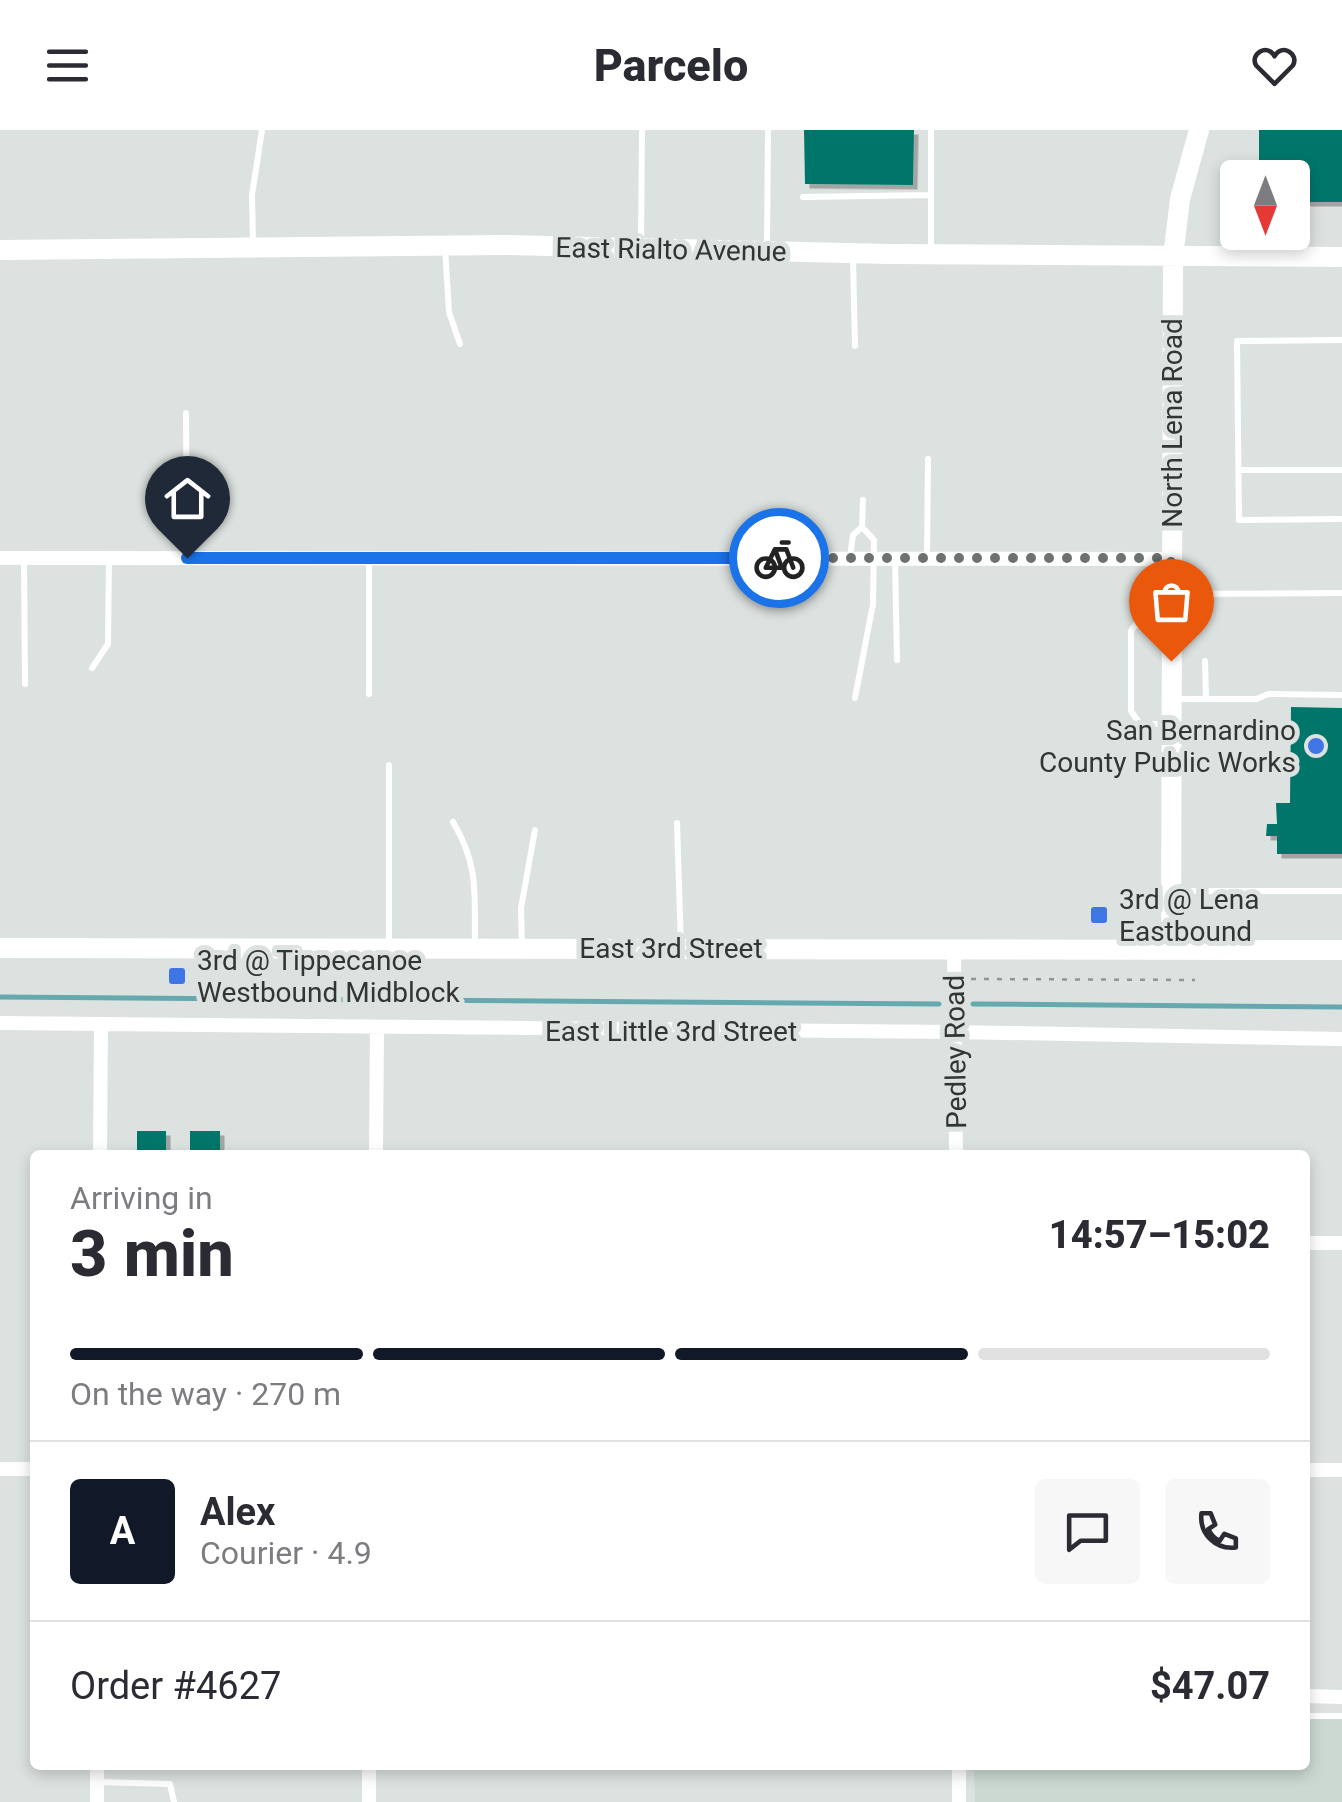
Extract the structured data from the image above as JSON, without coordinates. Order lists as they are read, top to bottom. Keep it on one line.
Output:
{"streets":{"street":["East Rialto Avenue","North Lena Road","East 3rd Street","East Little 3rd Street","Pedley Road"]},"crossings":[["East Rialto Avenue","North Lena Road"],["North Lena Road","East 3rd Street"],["East 3rd Street","Pedley Road"],["East Little 3rd Street","Pedley Road"]],"places":{"other":["San Bernardino County Public Works"],"transit":["3rd @ Lena Eastbound","3rd @ Tippecanoe Westbound Midblock"]},"north":"bottom","page":{"header":"Parcelo","heading":["3 min","Arriving in","14:57–15:02"],"panel":["Alex","Courier · 4.9","Order #4627","$47.07"],"bar":"On the way · 270 m","round":"A"}}
